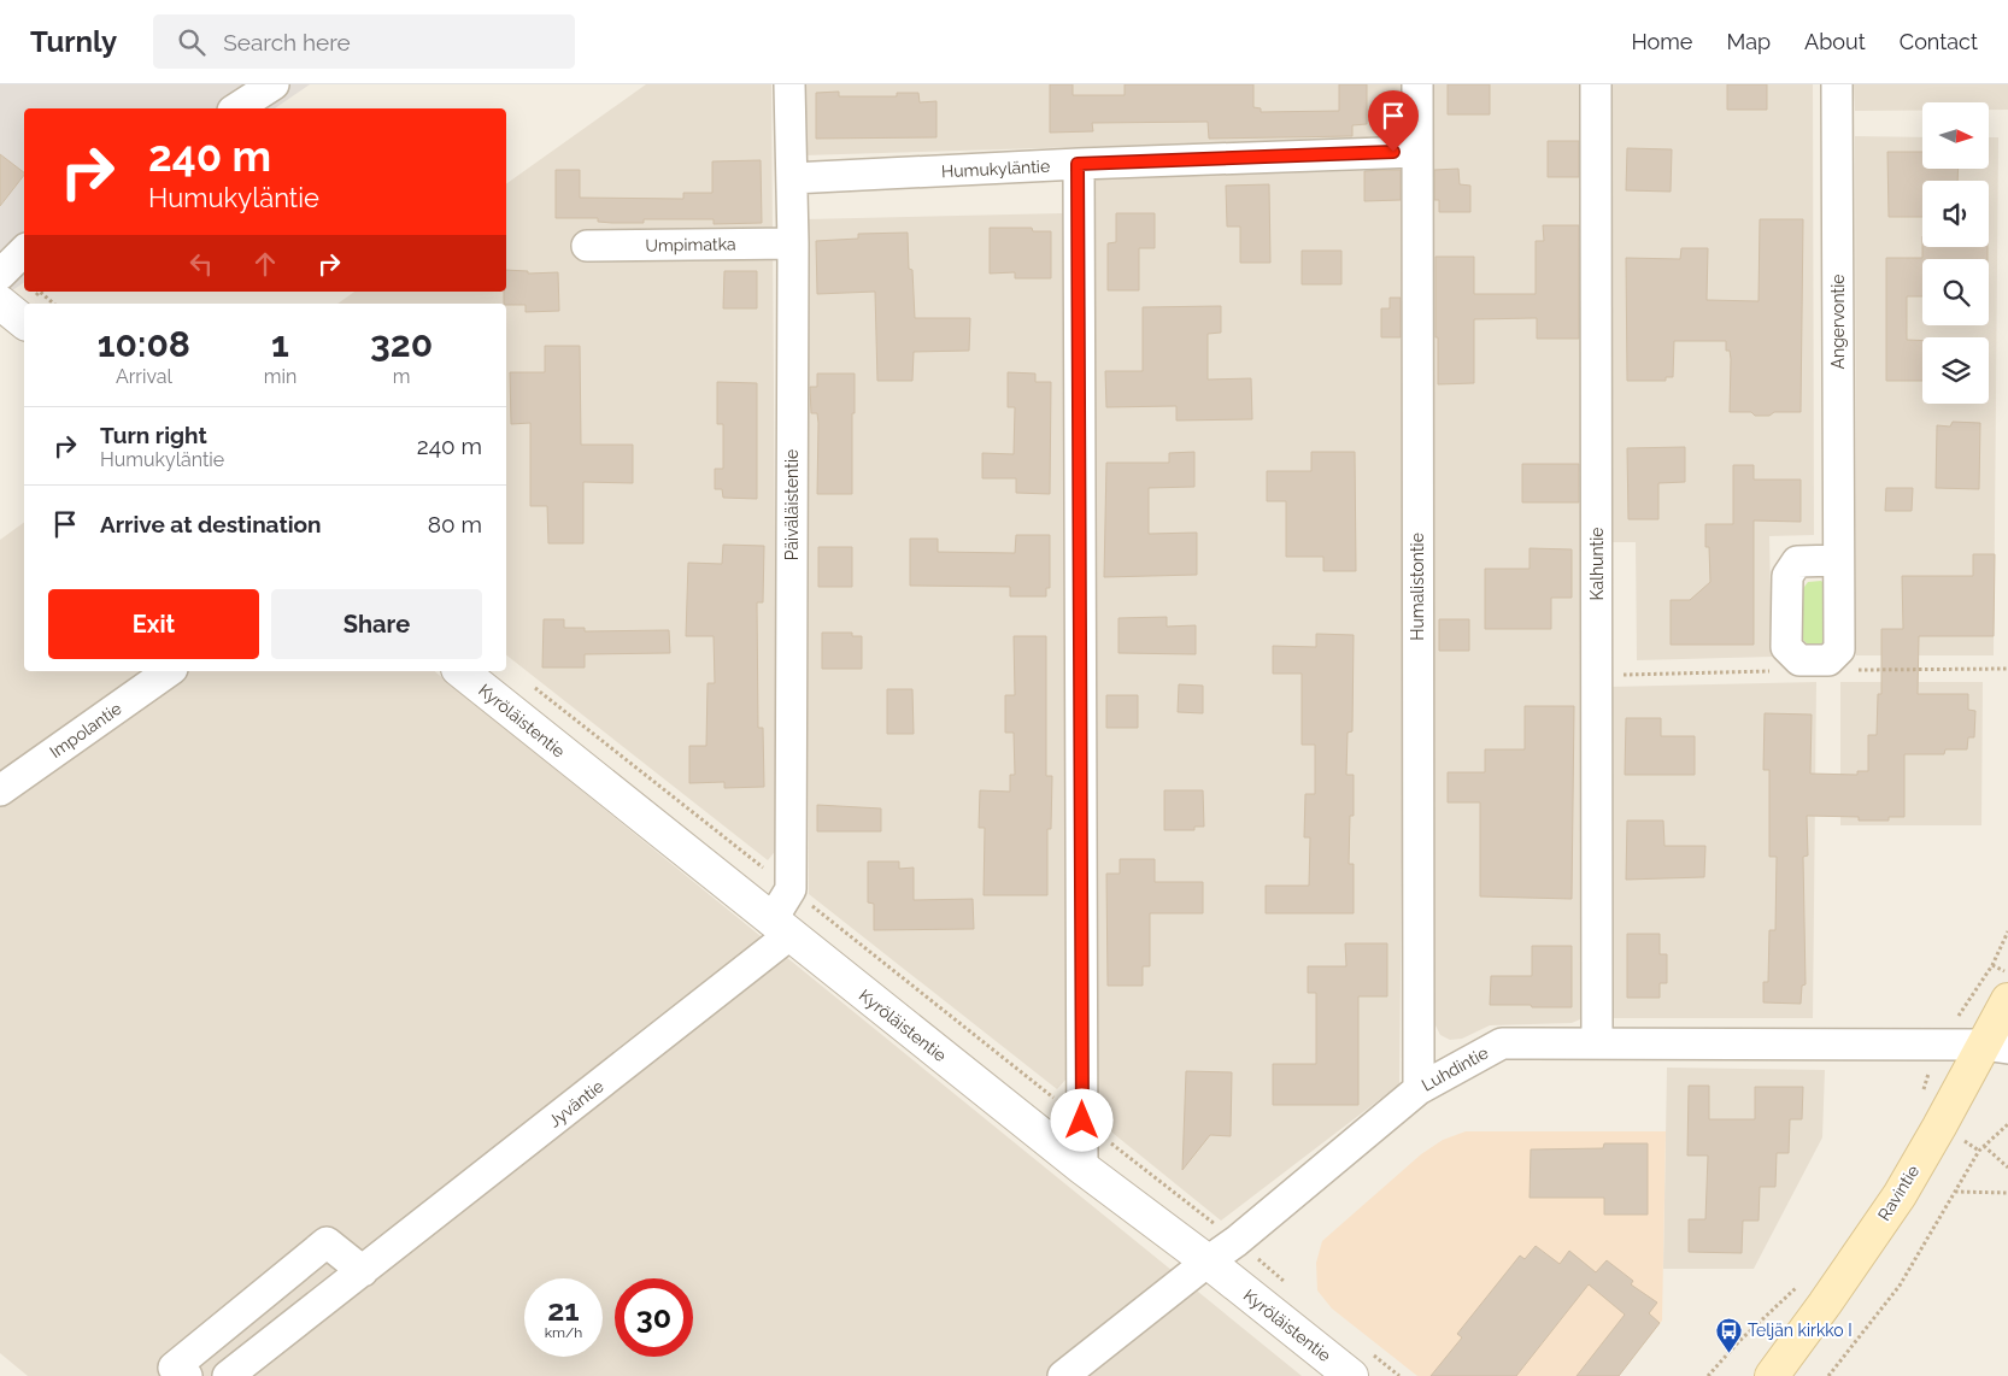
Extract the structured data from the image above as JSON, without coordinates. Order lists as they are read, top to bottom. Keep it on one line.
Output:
{"streets":{"main road":["Ravintie"],"street":["Humukyläntie","Umpimatka","Angervontie","Päiväläistentie","Kalhuntie","Humalistontie","Kyröläistentie","Impolantie","Luhdintie","Jyväntie"]},"crossings":[["Humukyläntie","Päiväläistentie"],["Humukyläntie","Humalistontie"],["Umpimatka","Päiväläistentie"],["Kalhuntie","Luhdintie"],["Humalistontie","Luhdintie"],["Kyröläistentie","Luhdintie"],["Kyröläistentie","Jyväntie"],["Luhdintie","Ravintie"]],"places":{"bus stop":["Teljän kirkko I"]},"north":"right","page":{"header":"Turnly","search":"Search here","nav":["Home","Map","About","Contact"],"turn":["240 m","Humukyläntie"],"eta":["10:08","Arrival","1","min","320","m"],"list":[{"name":"Turn right","note":"Humukyläntie","value":"240 m"},{"name":"Arrive at destination","value":"80 m"}],"buttons":["Exit","Share"],"speed":"21 km/h","limit":"30"}}
